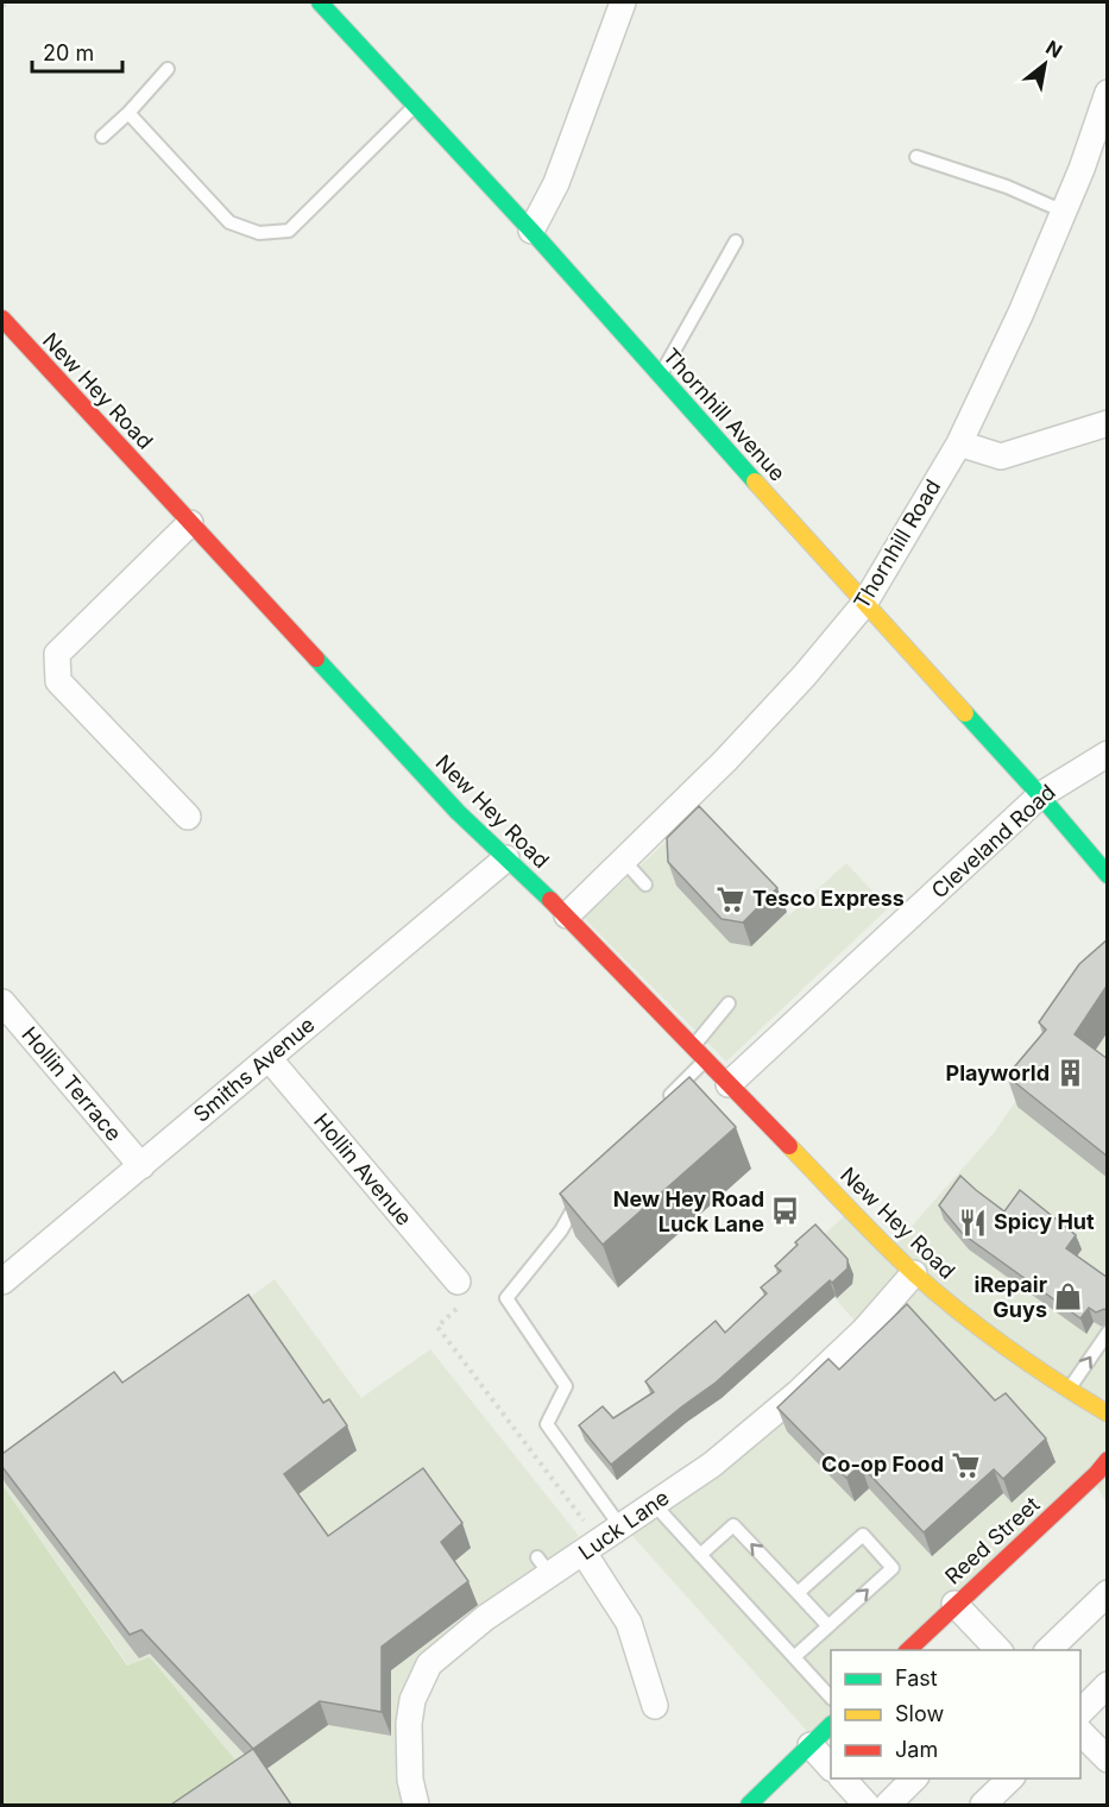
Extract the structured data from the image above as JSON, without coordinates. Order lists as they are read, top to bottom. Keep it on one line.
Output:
{"streets":{"main road":["New Hey Road","Thornhill Avenue","Reed Street"],"street":["Thornhill Road","Cleveland Road","Smiths Avenue","Hollin Terrace","Hollin Avenue","Luck Lane"]},"crossings":[["New Hey Road","Thornhill Road"],["New Hey Road","Cleveland Road"],["New Hey Road","Smiths Avenue"],["New Hey Road","Luck Lane"],["Thornhill Avenue","Thornhill Road"],["Thornhill Avenue","Cleveland Road"],["Smiths Avenue","Hollin Terrace"],["Smiths Avenue","Hollin Avenue"]],"places":{"supermarket":["Tesco Express","Co-op Food"],"building":["Playworld"],"bus stop":["New Hey Road Luck Lane"],"restaurant":["Spicy Hut"],"shop":["iRepair Guys"]},"legend":["Fast","Slow","Jam"],"scale_bar":"20 m","north":"top right"}
